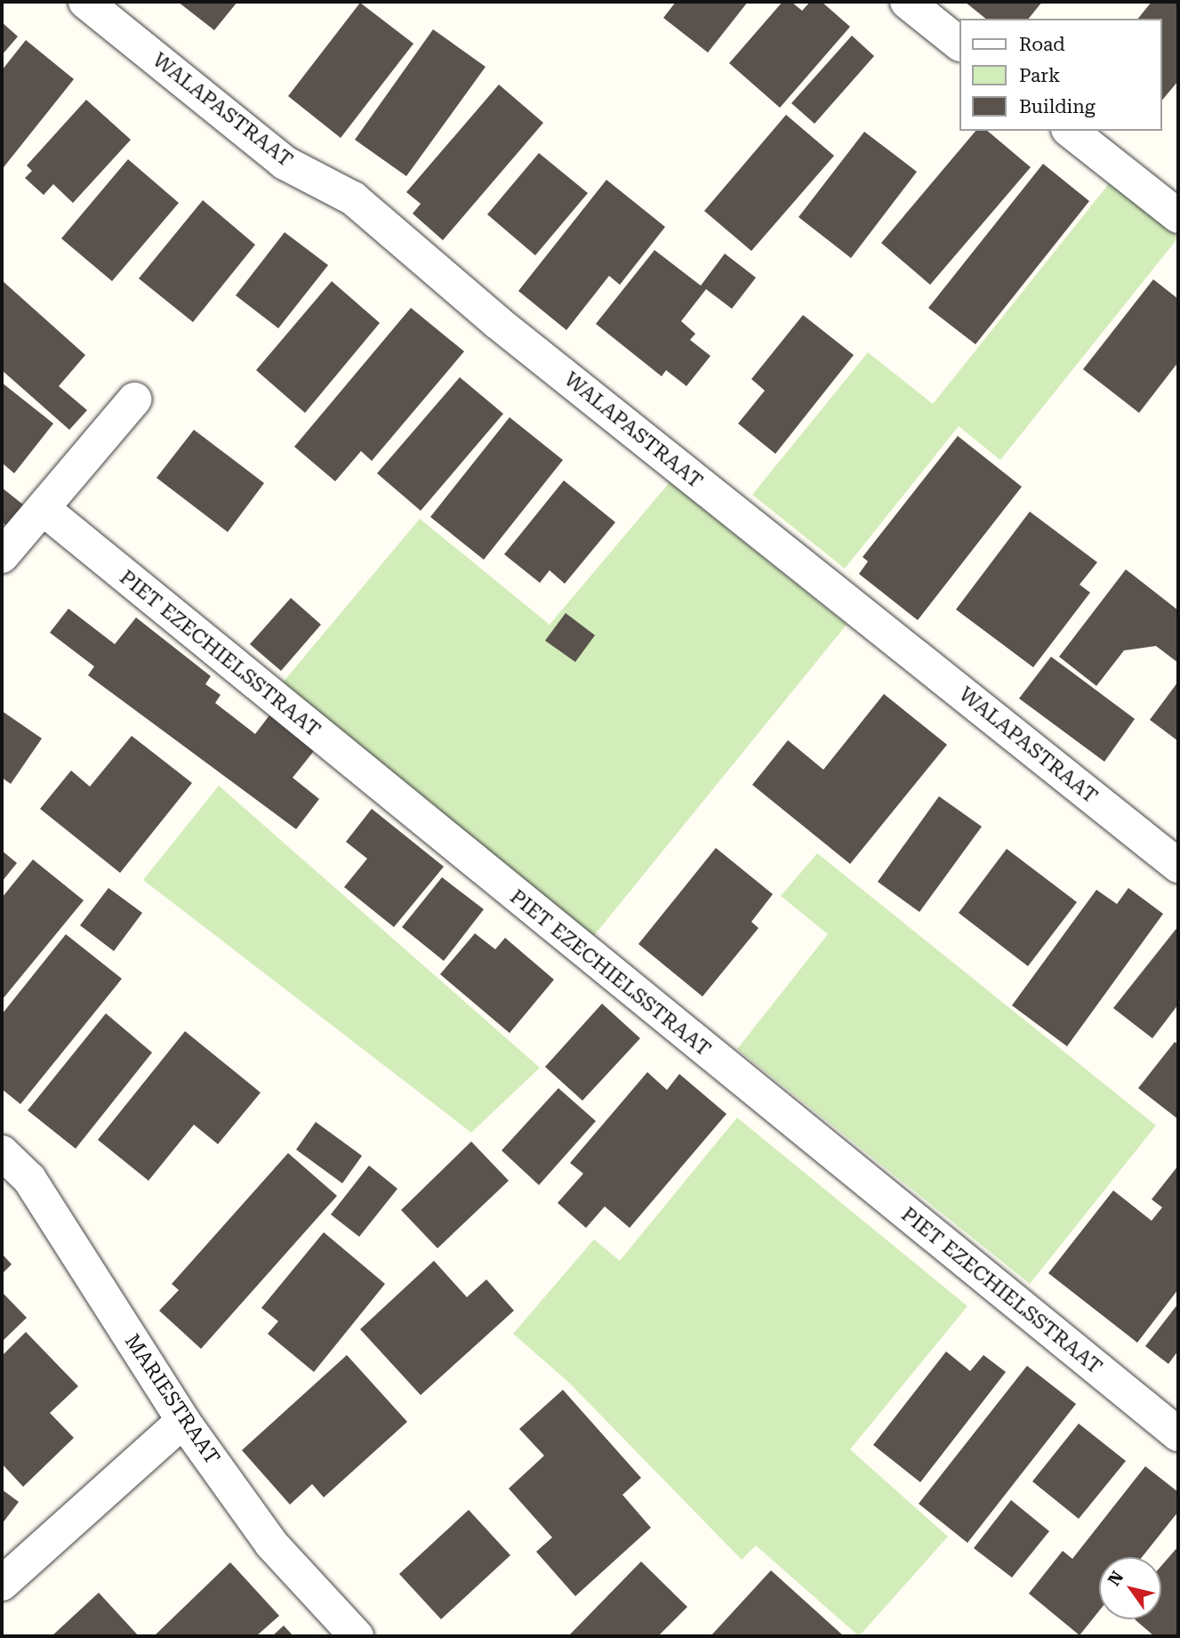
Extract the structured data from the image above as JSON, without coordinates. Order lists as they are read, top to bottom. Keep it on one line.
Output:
{"streets":{"street":["WALAPASTRAAT","PIET EZECHIELSSTRAAT","MARIESTRAAT"]},"legend":["Road","Park","Building"],"north":"top left"}
